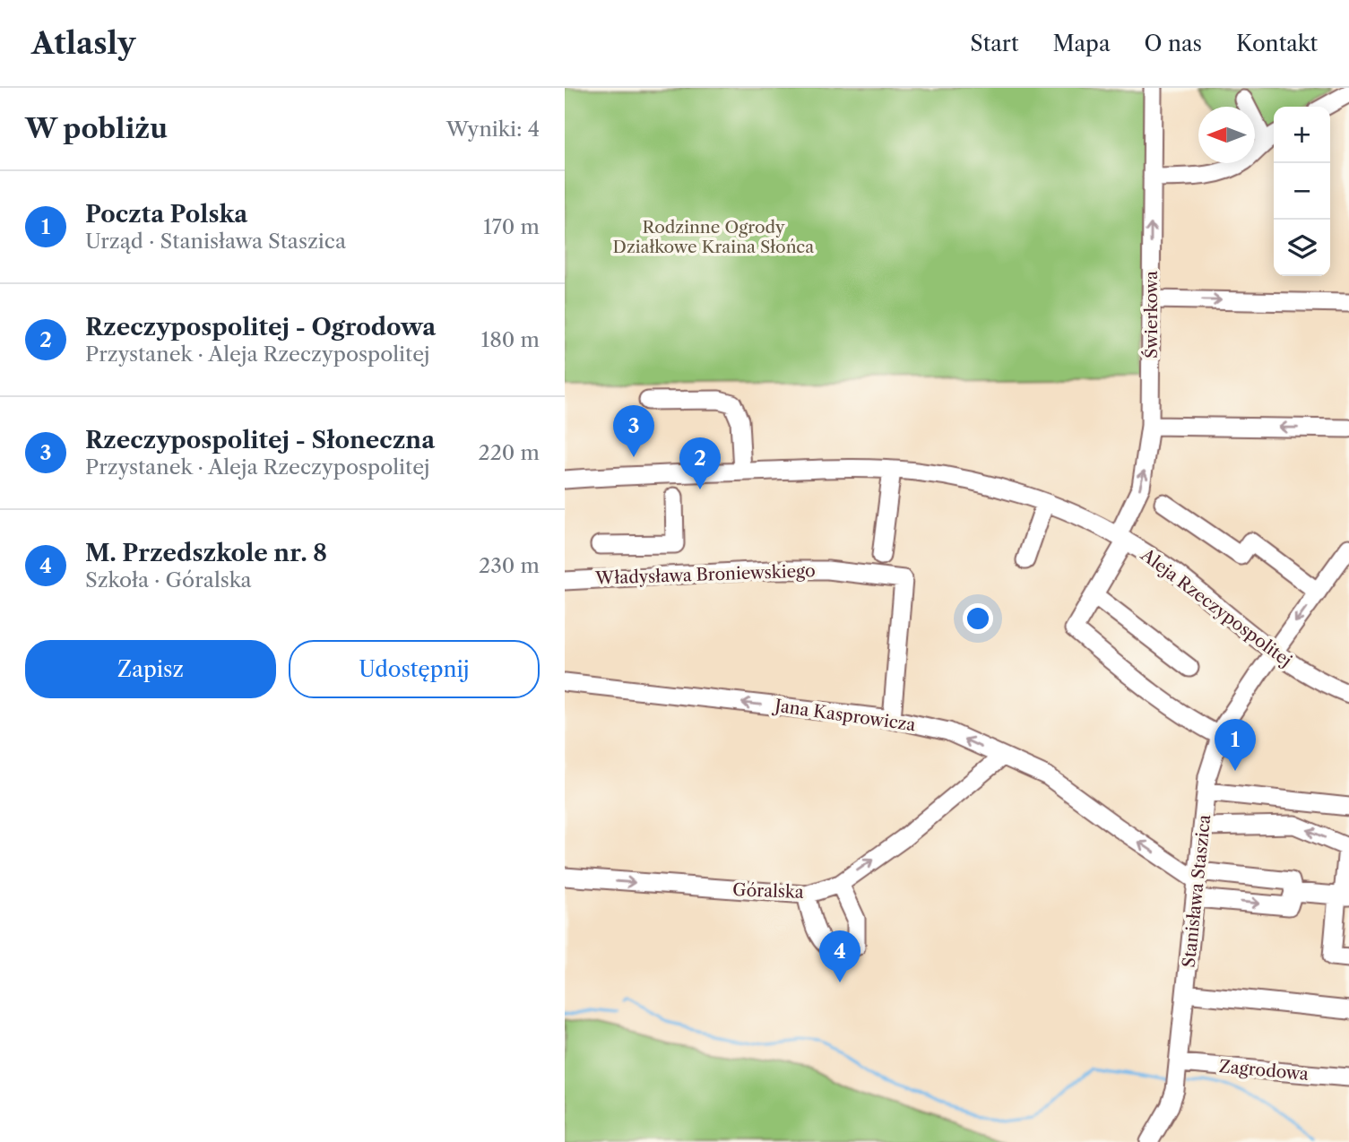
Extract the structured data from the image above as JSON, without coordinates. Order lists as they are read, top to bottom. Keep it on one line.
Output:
{"streets":{"street":["Świerkowa","Władysława Broniewskiego","Aleja Rzeczypospolitej","Jana Kasprowicza","Góralska","Stanisława Staszica","Zagrodowa"]},"crossings":[["Świerkowa","Aleja Rzeczypospolitej"],["Świerkowa","Stanisława Staszica"],["Władysława Broniewskiego","Jana Kasprowicza"],["Aleja Rzeczypospolitej","Stanisława Staszica"],["Jana Kasprowicza","Góralska"],["Jana Kasprowicza","Stanisława Staszica"],["Stanisława Staszica","Zagrodowa"]],"one_way":["Jana Kasprowicza","Góralska"],"parks":["Rodzinne Ogrody Działkowe Kraina Słońca"],"north":"left","page":{"header":"Atlasly","nav":["Start","Mapa","O nas","Kontakt"],"heading":["W pobliżu","Wyniki: 4"],"map_buttons":["+","−"],"list":[{"mark":"1","name":"Poczta Polska","note":"Urząd · Stanisława Staszica","value":"170 m"},{"mark":"2","name":"Rzeczypospolitej - Ogrodowa","note":"Przystanek · Aleja Rzeczypospolitej","value":"180 m"},{"mark":"3","name":"Rzeczypospolitej - Słoneczna","note":"Przystanek · Aleja Rzeczypospolitej","value":"220 m"},{"mark":"4","name":"M. Przedszkole nr. 8","note":"Szkoła · Góralska","value":"230 m"}],"pins":["3","2","1","4"],"buttons":["Zapisz","Udostępnij"]}}
